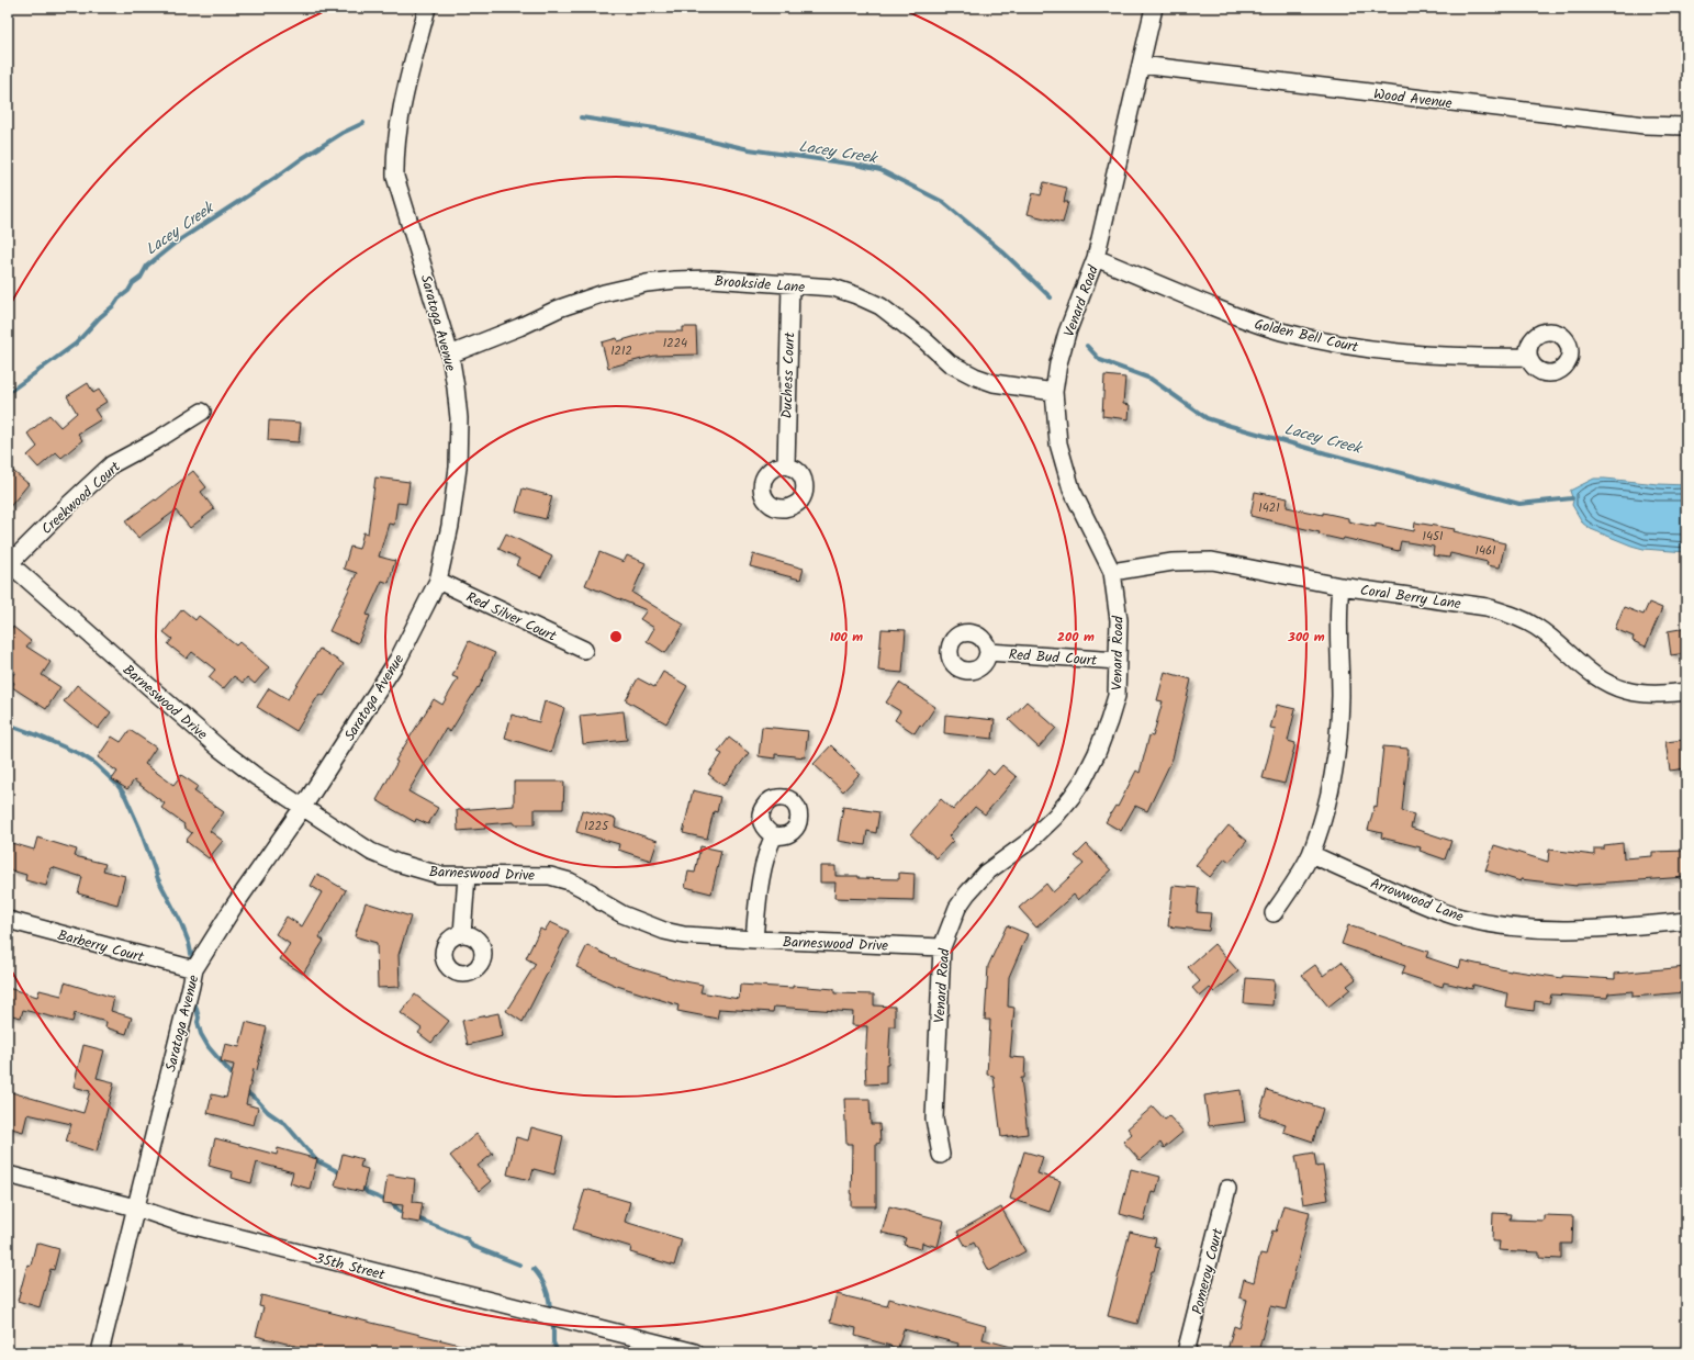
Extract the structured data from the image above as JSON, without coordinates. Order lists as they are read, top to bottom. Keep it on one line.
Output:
{"streets":{"street":["Wood Avenue","Brookside Lane","Venard Road","Saratoga Avenue","Golden Bell Court","Duchess Court","Creekwood Court","Coral Berry Lane","Red Silver Court","Red Bud Court","Barneswood Drive","Arrowwood Lane","Barberry Court","35th Street","Pomeroy Court"]},"crossings":[["Wood Avenue","Venard Road"],["Brookside Lane","Venard Road"],["Brookside Lane","Saratoga Avenue"],["Brookside Lane","Duchess Court"],["Venard Road","Golden Bell Court"],["Venard Road","Coral Berry Lane"],["Venard Road","Red Bud Court"],["Venard Road","Barneswood Drive"],["Saratoga Avenue","Red Silver Court"],["Saratoga Avenue","Barneswood Drive"],["Saratoga Avenue","Barberry Court"],["Saratoga Avenue","35th Street"],["Creekwood Court","Barneswood Drive"]],"water":["Lacey Creek"],"house_numbers":["1224","1212","1421","1451","1461","1225"],"rings":["100 m","200 m","300 m"]}
